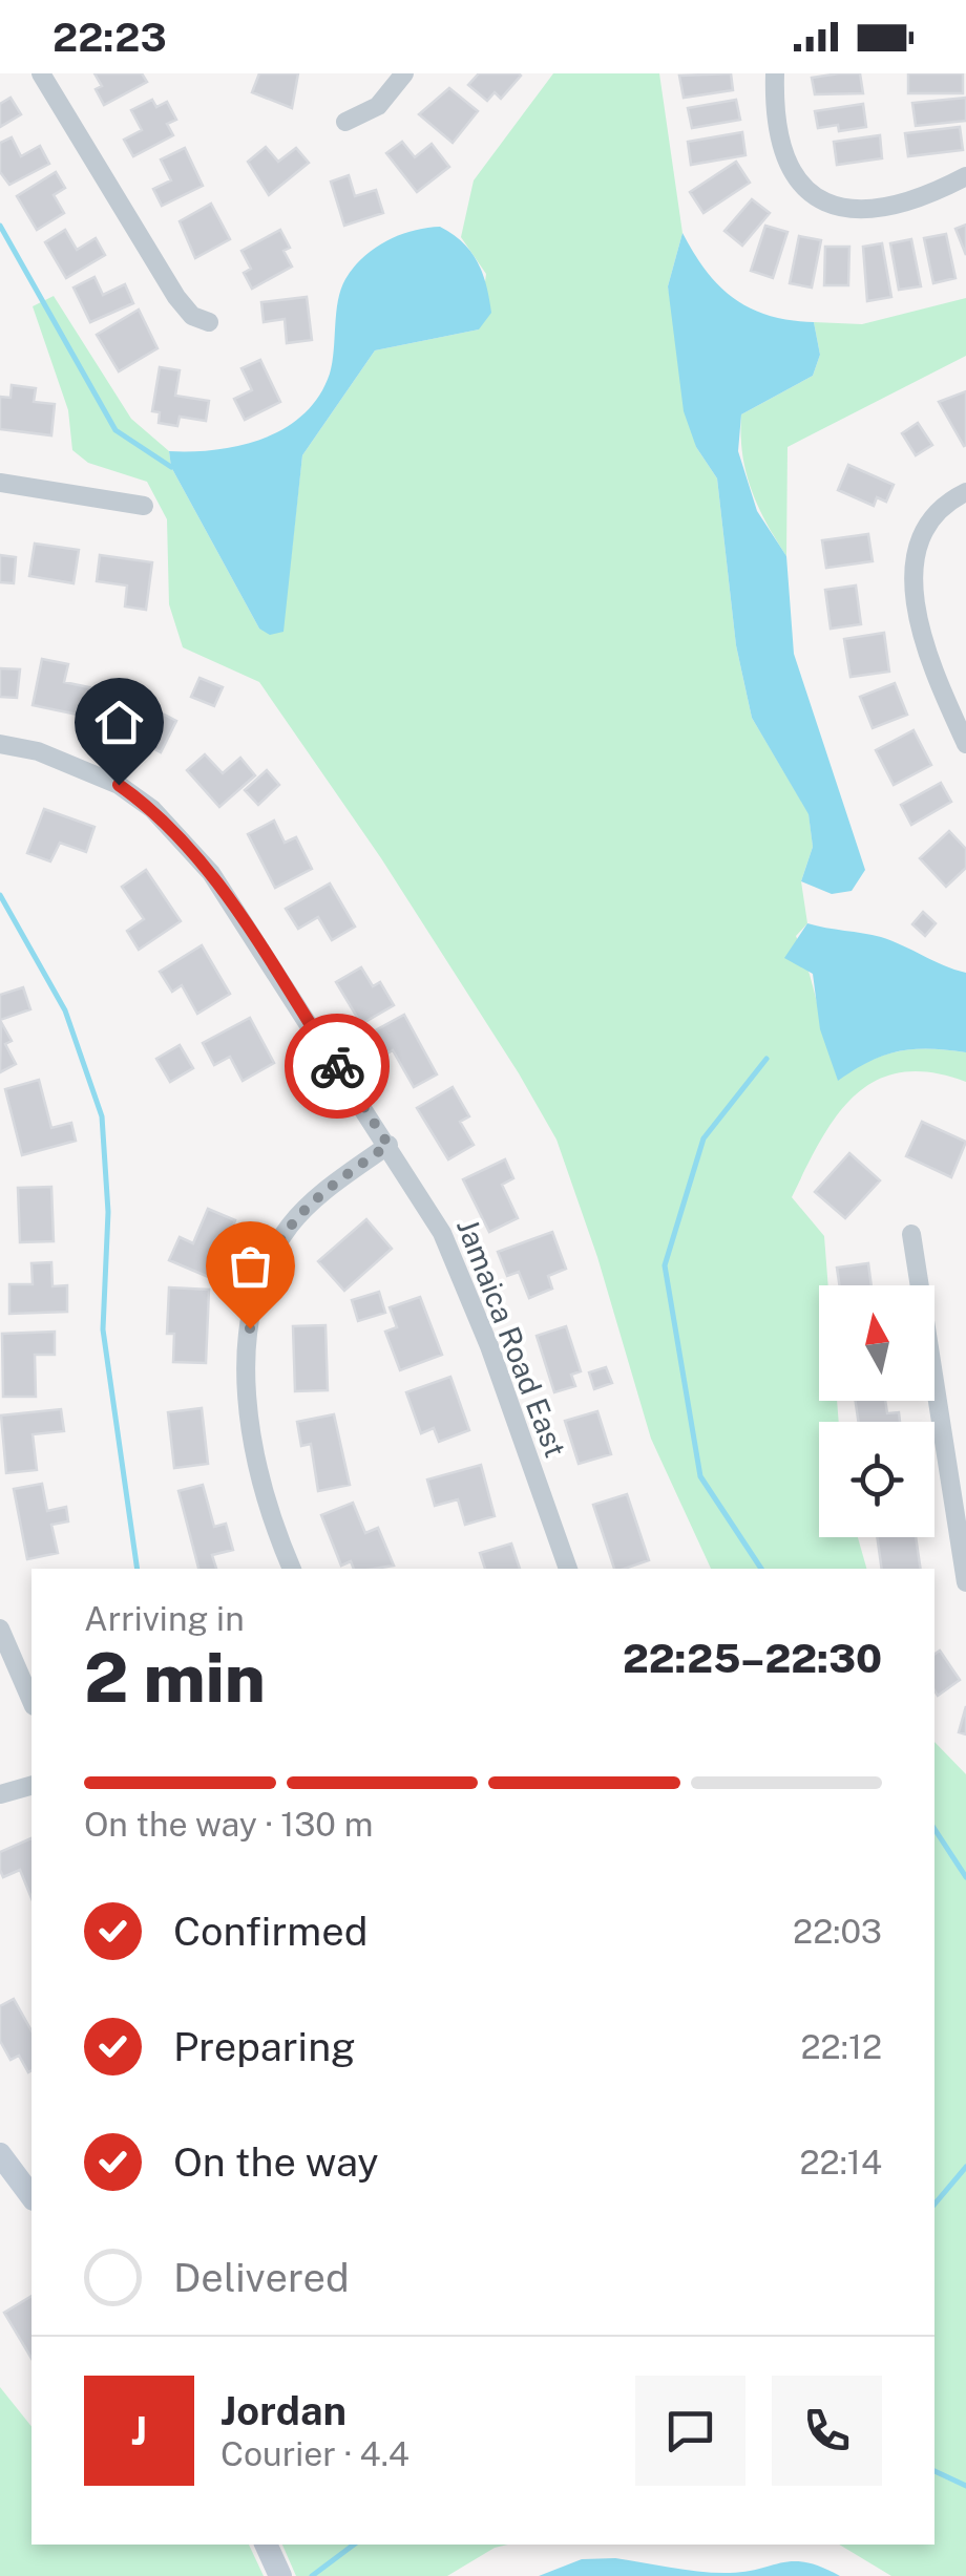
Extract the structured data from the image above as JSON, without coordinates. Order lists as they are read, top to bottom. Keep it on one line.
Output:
{"streets":{"street":["Jamaica Road East"]},"north":"top","page":{"status":"22:23","heading":["2 min","Arriving in","22:25–22:30"],"panel":["Jordan","Courier · 4.4"],"bar":"On the way · 130 m","list":[["Confirmed","22:03"],["Preparing","22:12"],["On the way","22:14"],"Delivered"],"round":"J"}}
